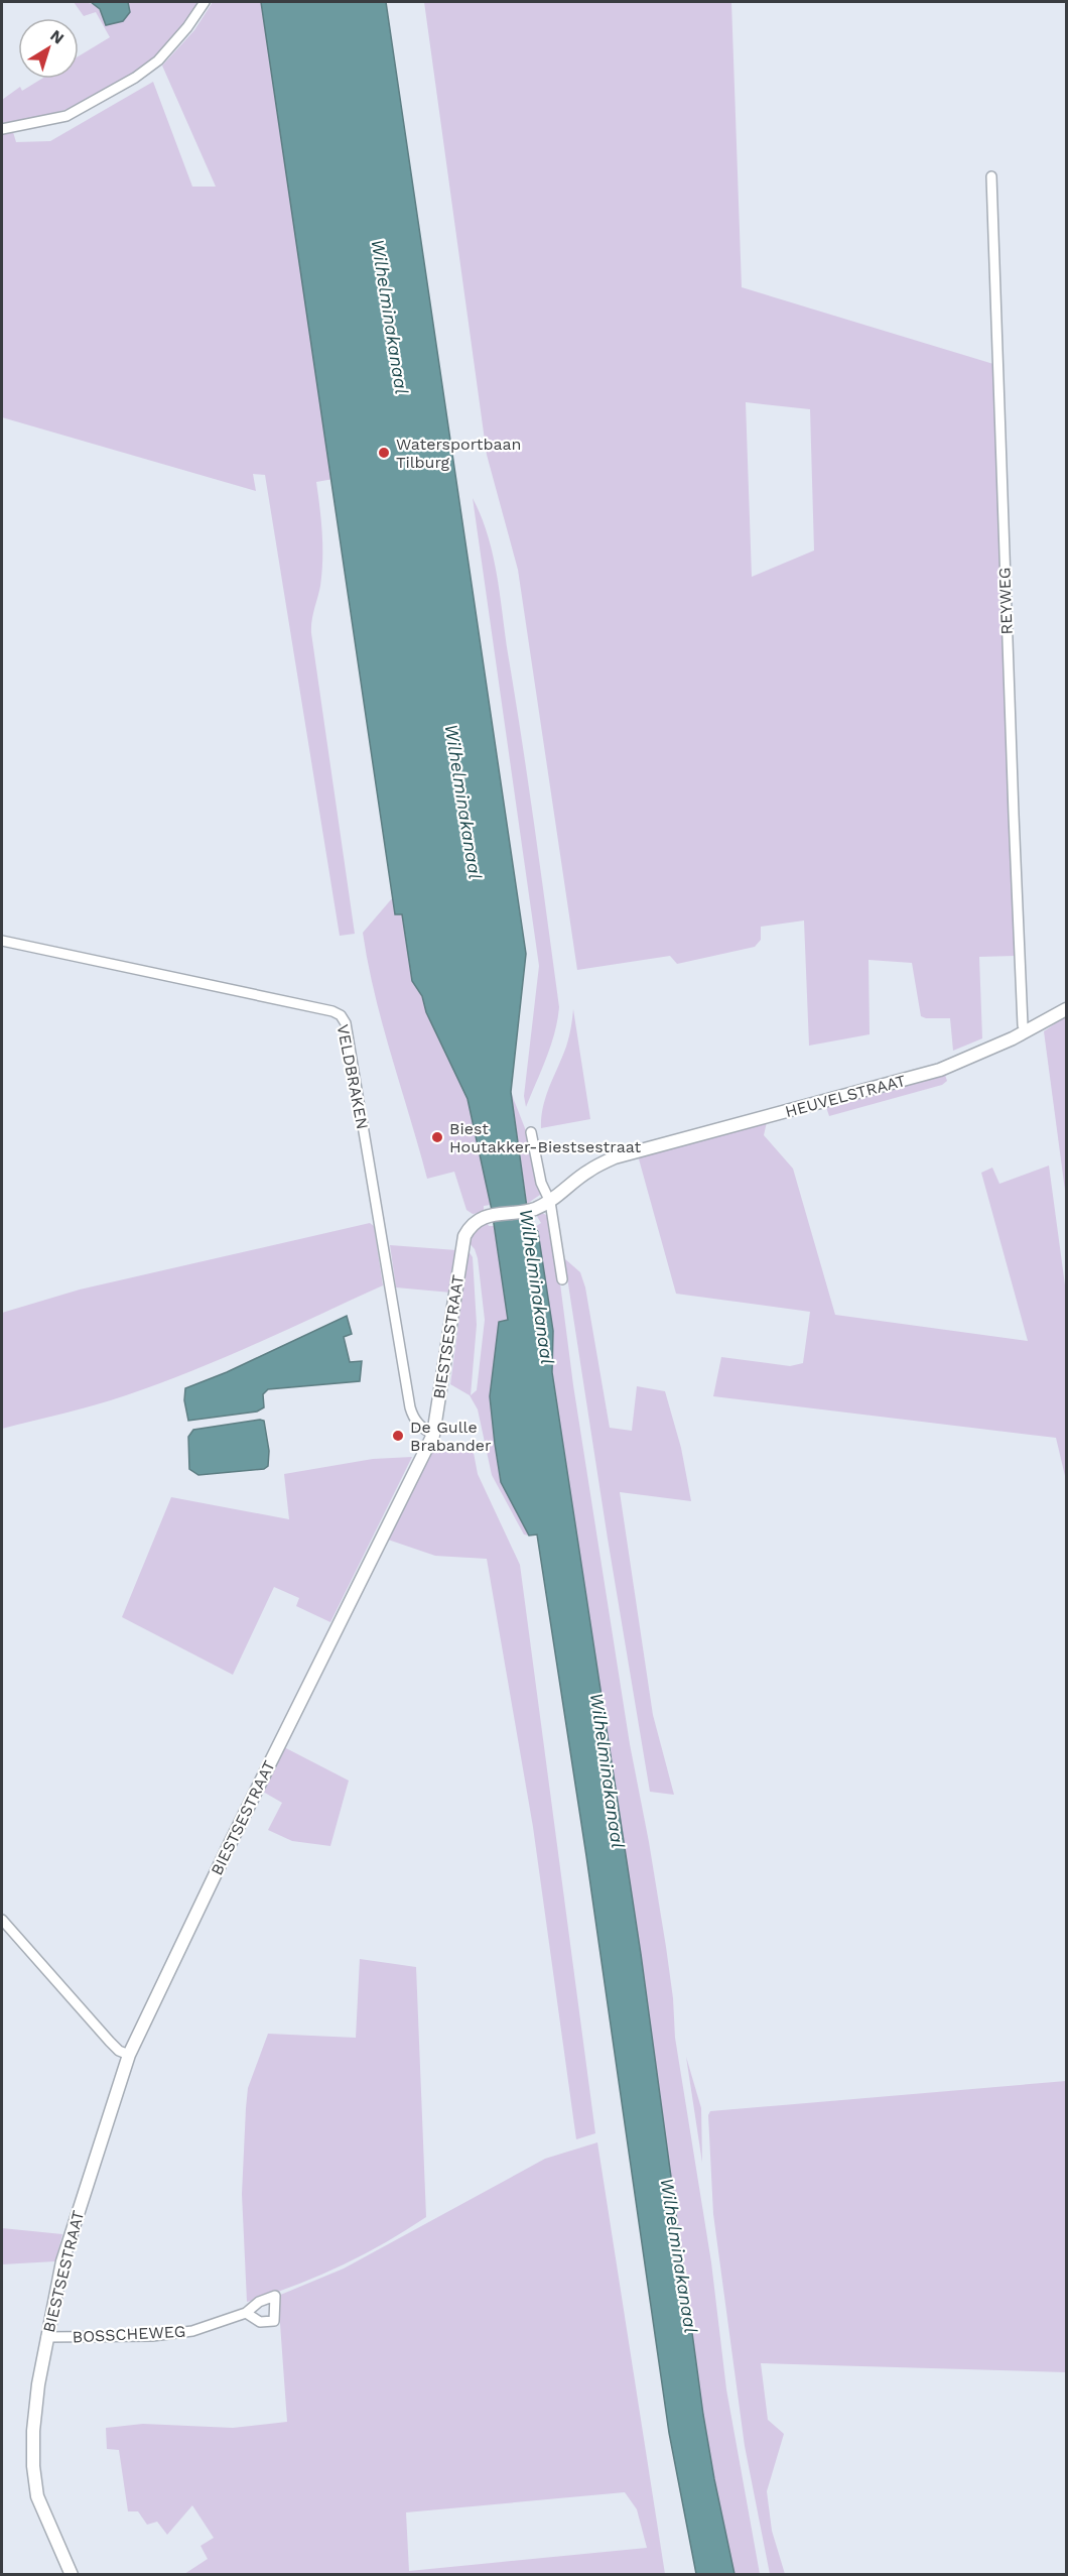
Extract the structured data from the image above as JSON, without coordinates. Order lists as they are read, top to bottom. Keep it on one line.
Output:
{"streets":{"street":["REYWEG","VELDBRAKEN","HEUVELSTRAAT","BIESTSESTRAAT","BOSSCHEWEG"]},"crossings":[["VELDBRAKEN","BIESTSESTRAAT"],["HEUVELSTRAAT","BIESTSESTRAAT"],["BIESTSESTRAAT","BOSSCHEWEG"]],"water":["Wilhelminakanaal"],"places":["Watersportbaan Tilburg","Biest Houtakker-Biestsestraat","De Gulle Brabander"],"north":"top right"}
